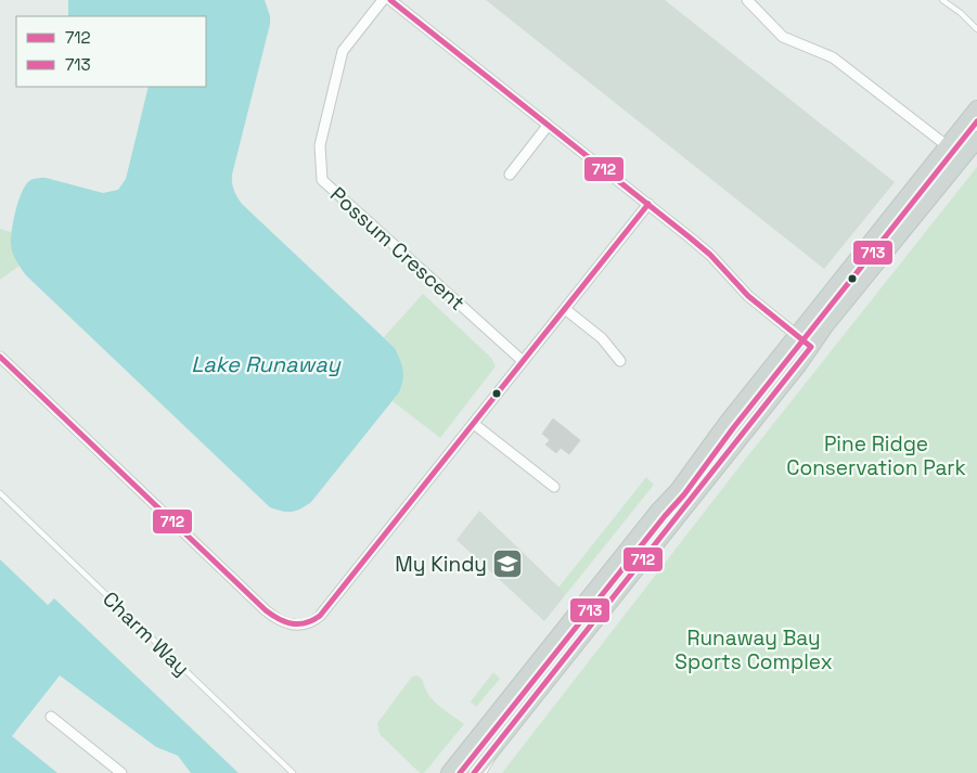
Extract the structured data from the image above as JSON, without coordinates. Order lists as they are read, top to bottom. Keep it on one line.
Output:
{"streets":{"street":["Possum Crescent"],"lane":["Charm Way"]},"water":["Lake Runaway"],"parks":["Pine Ridge Conservation Park","Runaway Bay Sports Complex"],"places":{"school or university":["My Kindy"]},"lines":["transit line 712","transit line 713"],"legend":["712","713"]}
